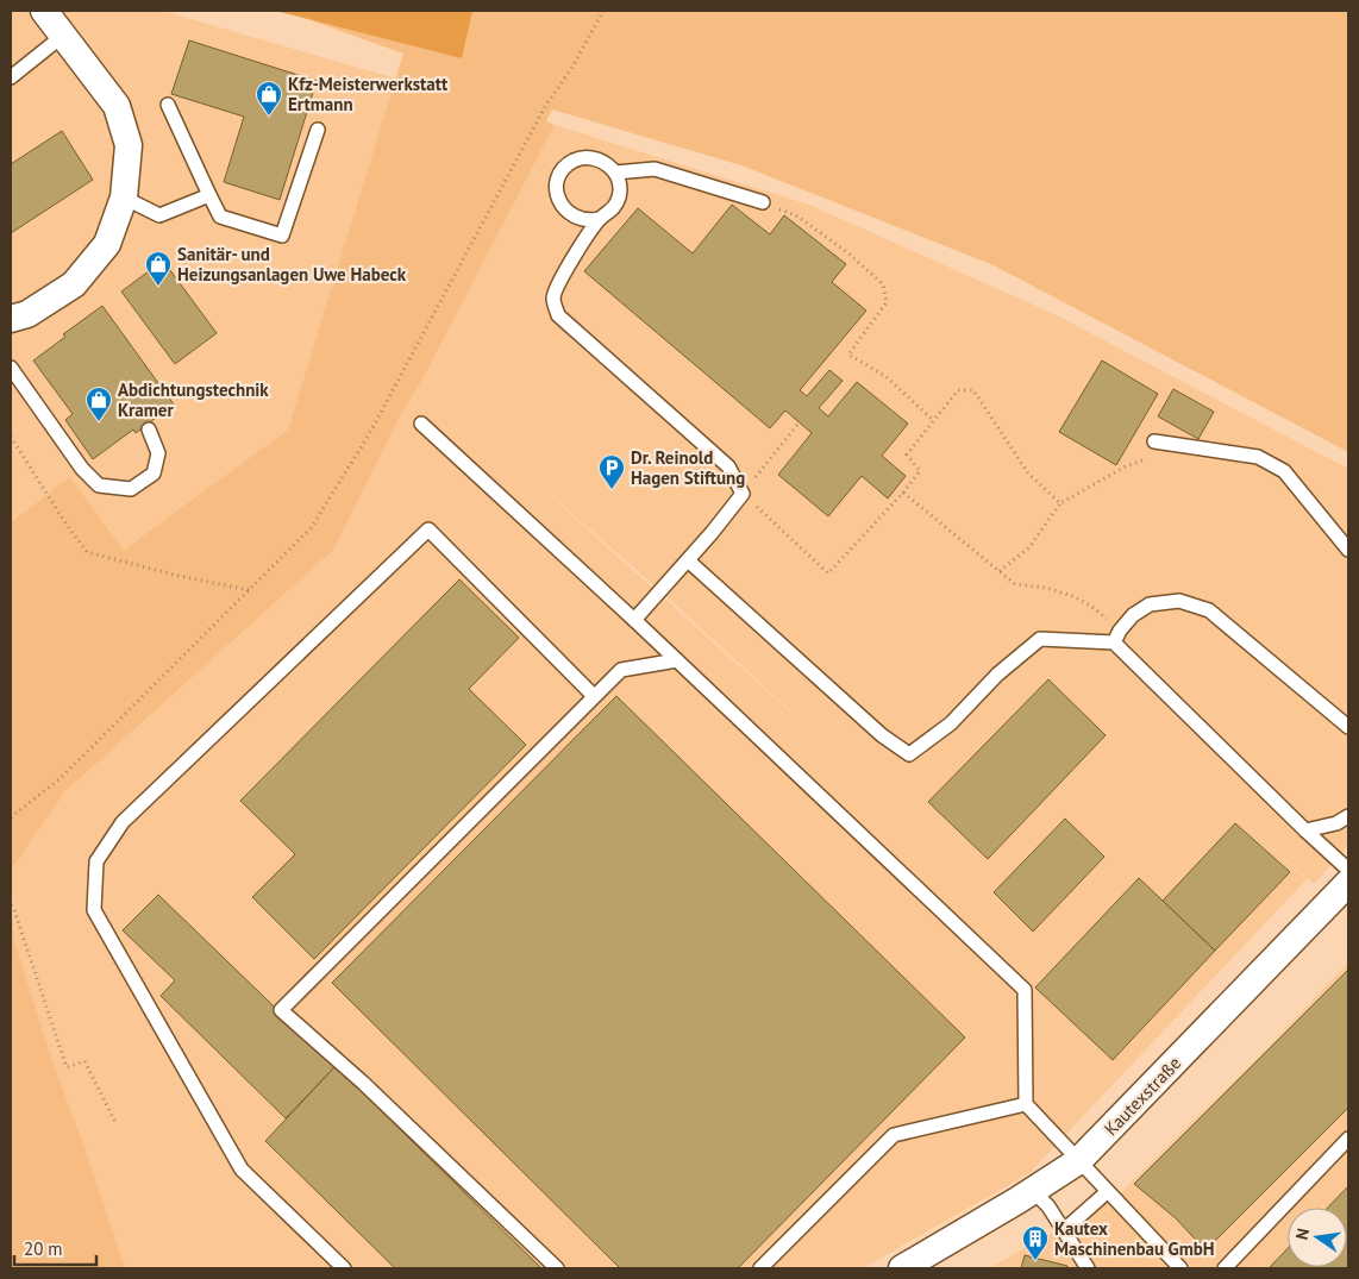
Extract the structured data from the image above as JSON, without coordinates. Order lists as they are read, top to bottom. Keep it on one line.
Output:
{"streets":{"street":["Kautexstraße"]},"places":{"shop":["Kfz-Meisterwerkstatt Ertmann","Sanitär- und Heizungsanlagen Uwe Habeck","Abdichtungstechnik Kramer"],"parking":["Dr. Reinold Hagen Stiftung"],"building":["Kautex Maschinenbau GmbH"]},"scale_bar":"20 m","north":"left"}
